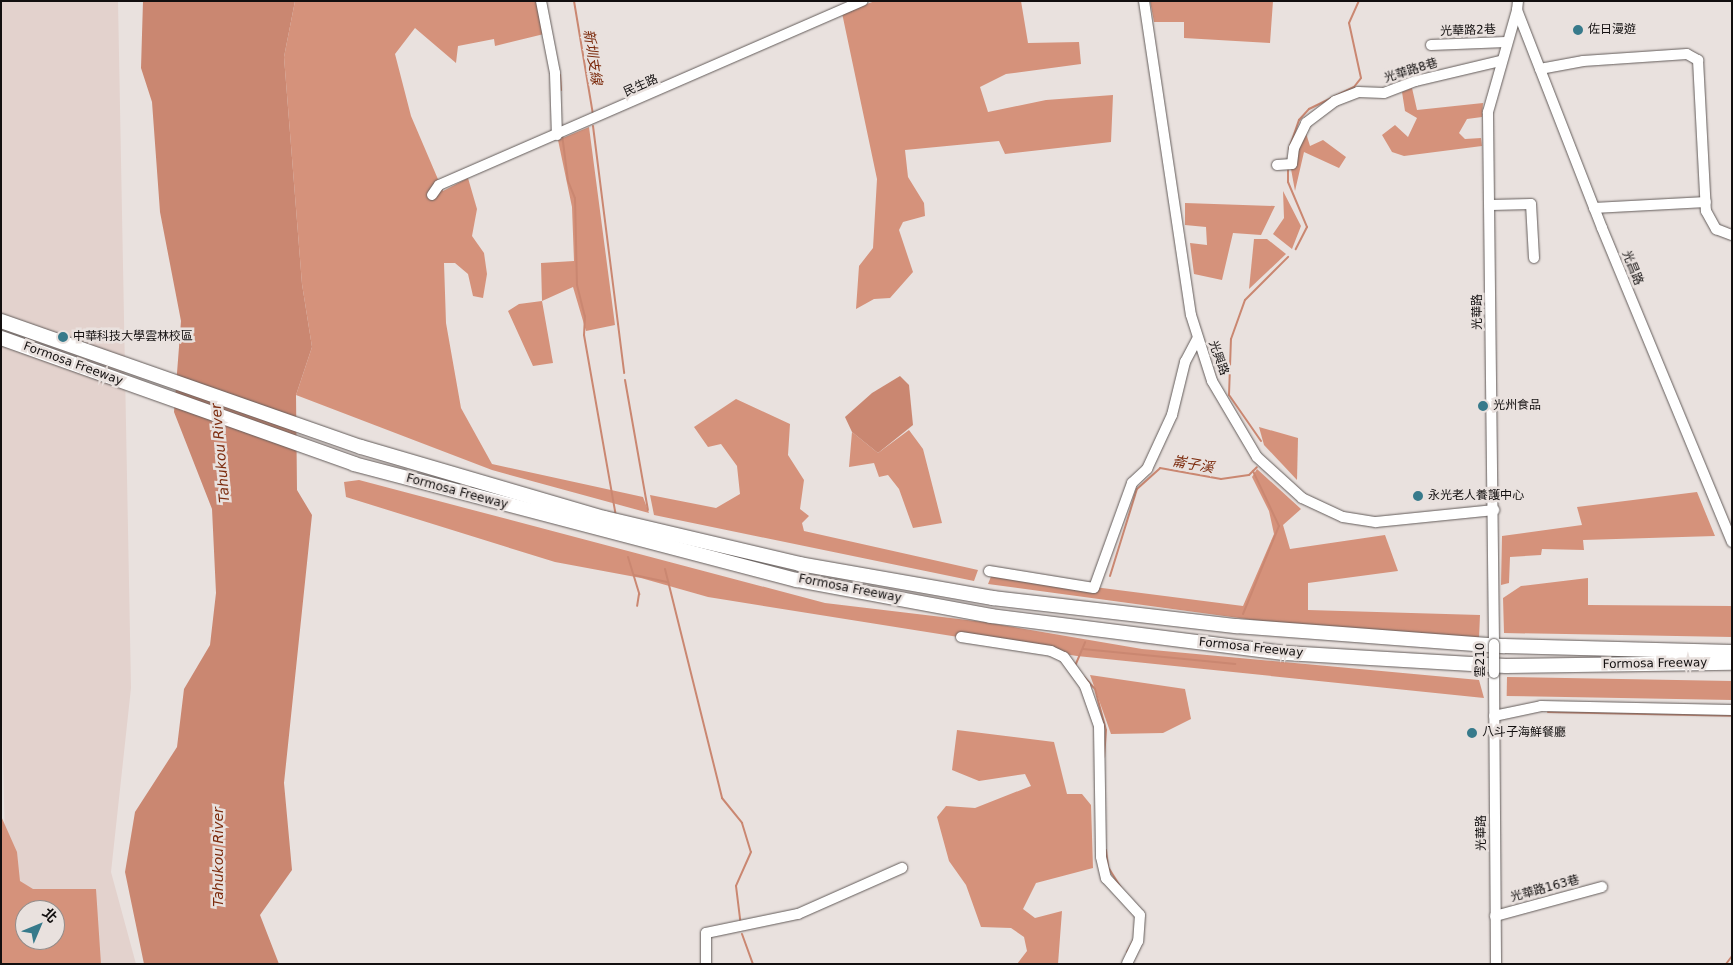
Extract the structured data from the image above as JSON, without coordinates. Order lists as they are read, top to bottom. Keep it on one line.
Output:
{"streets":{"highway":["Formosa Freeway"],"street":["光華路2巷","光華路8巷","民生路","光昌路","光華路","光興路","雲210","光華路163巷"]},"crossings":[["光華路2巷","光華路"],["光華路8巷","光華路"],["光昌路","光華路"],["光華路","光興路"],["光華路","雲210"],["光華路","光華路163巷"]],"water":["新圳支線","Tahukou River","崙子溪"],"places":["佐日漫遊","中華科技大學雲林校區","光州食品","永光老人養護中心","八斗子海鮮餐廳"],"north":"top right"}
